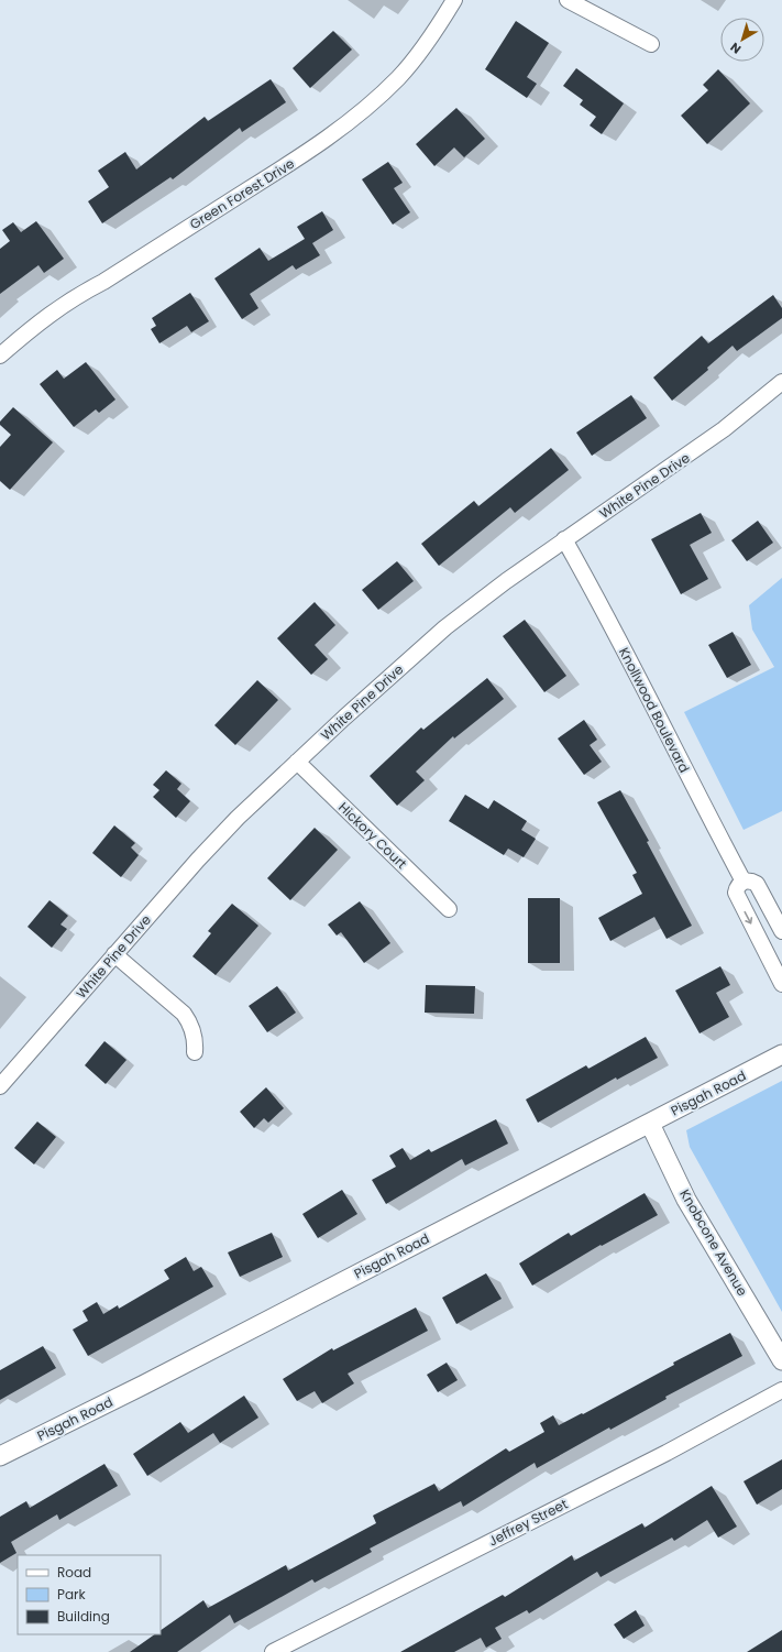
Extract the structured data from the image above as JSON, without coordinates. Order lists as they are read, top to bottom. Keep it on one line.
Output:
{"streets":{"street":["Green Forest Drive","White Pine Drive","Knollwood Boulevard","Hickory Court","Pisgah Road","Knobcone Avenue","Jeffrey Street"]},"crossings":[["White Pine Drive","Knollwood Boulevard"],["White Pine Drive","Hickory Court"],["Pisgah Road","Knobcone Avenue"]],"legend":["Road","Park","Building"],"north":"bottom left"}
